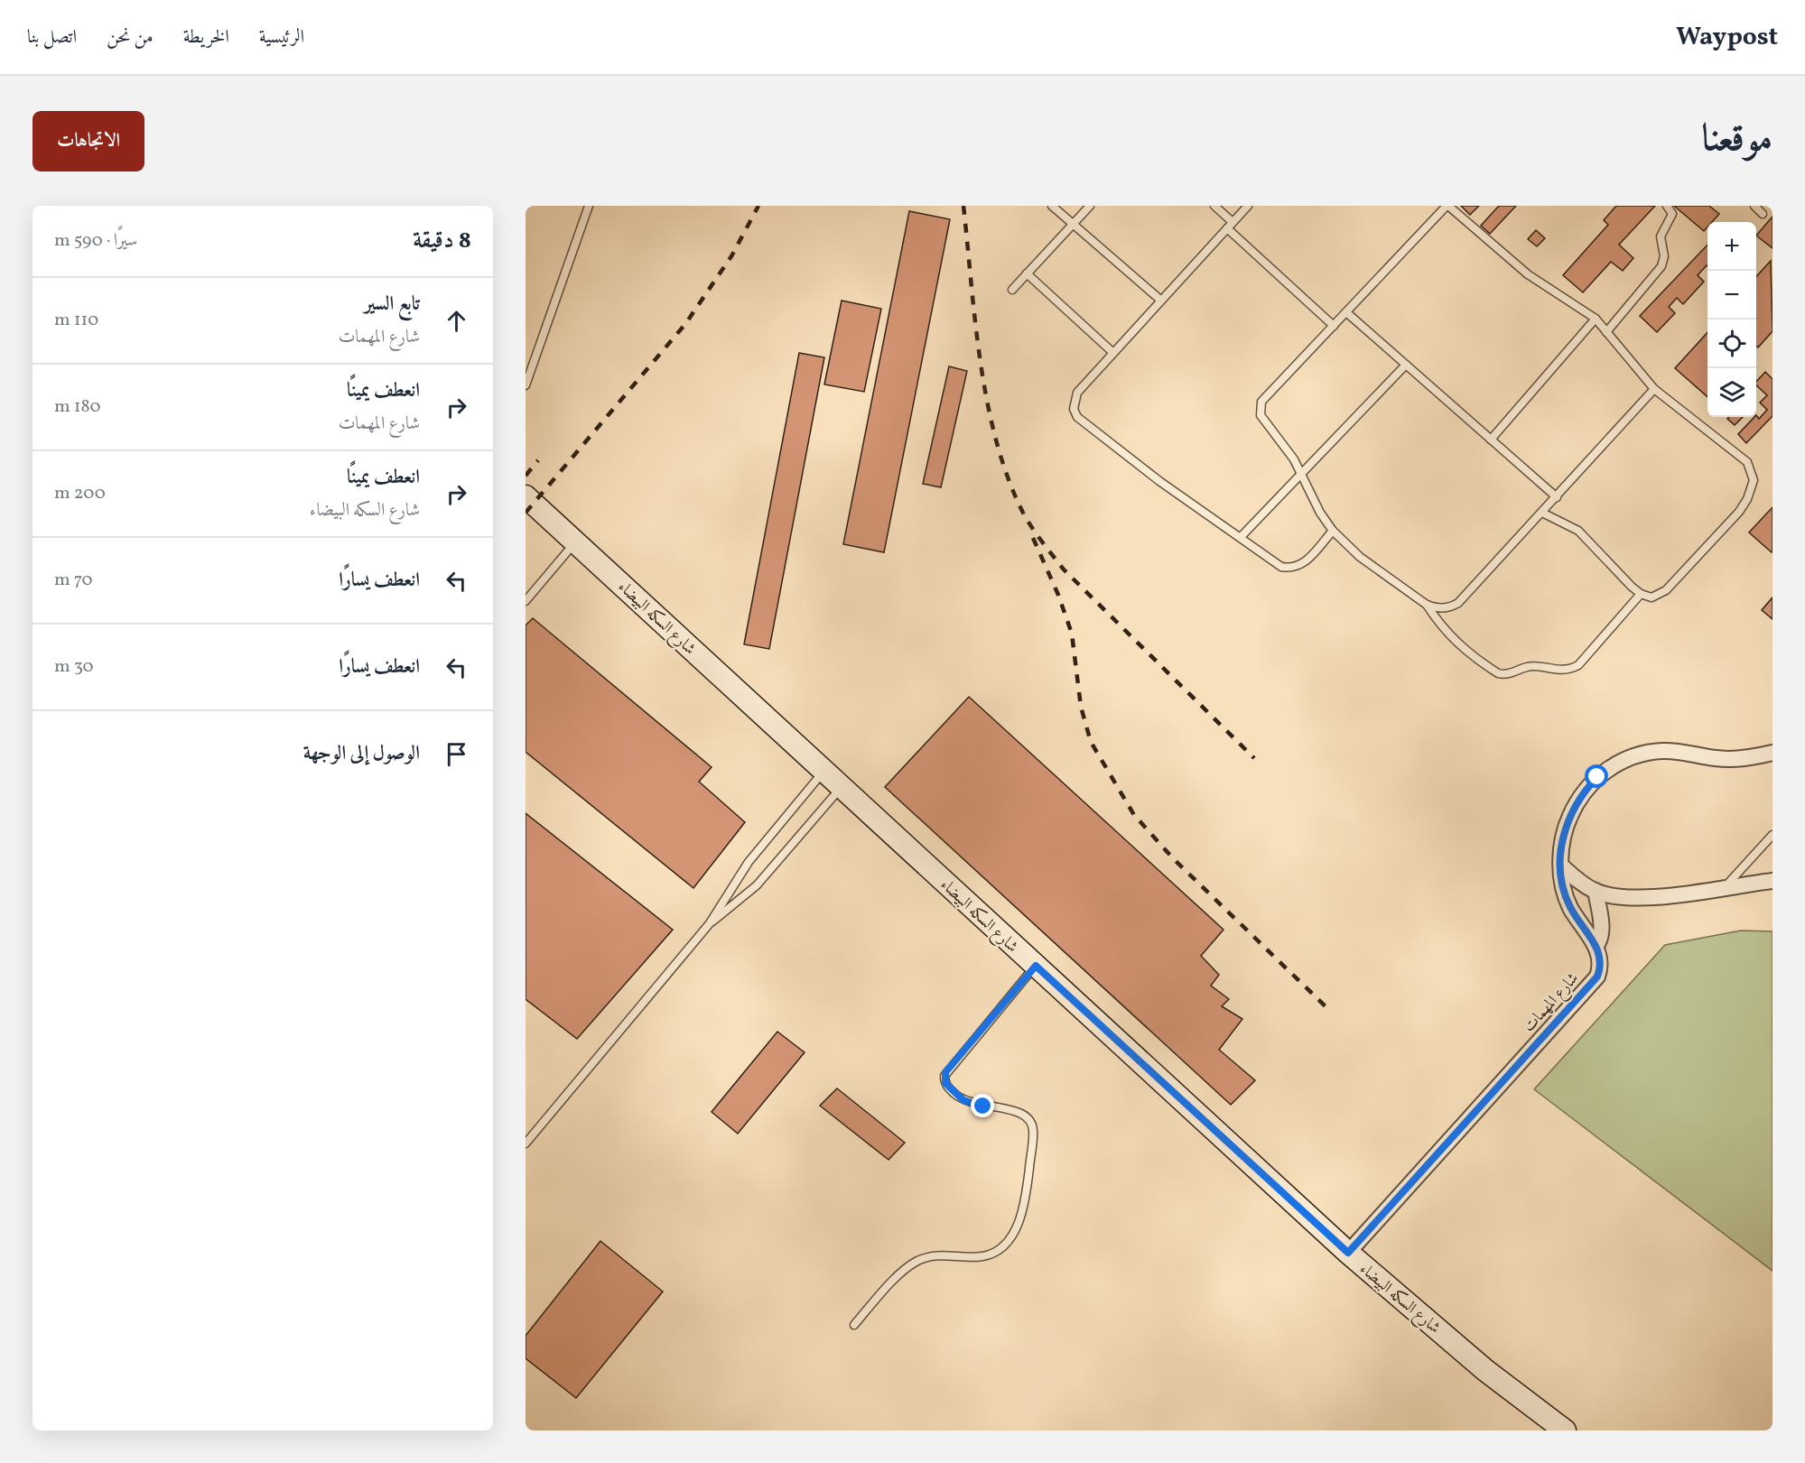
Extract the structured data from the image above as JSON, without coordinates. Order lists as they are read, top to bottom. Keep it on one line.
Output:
{"streets":{"street":["شارع السكه البيضاء","شارع المهمات"]},"crossings":[["شارع السكه البيضاء","شارع المهمات"]],"page":{"header":"Waypost","nav":["الرئيسية","الخريطة","من نحن","اتصل بنا"],"title":"موقعنا","buttons":"الاتجاهات","heading":["8 دقيقة","سيرًا · 590 m"],"map_buttons":["+","−"],"list":[["تابع السير","شارع المهمات","110 m"],["انعطف يمينًا","شارع المهمات","180 m"],["انعطف يمينًا","شارع السكه البيضاء","200 m"],["انعطف يسارًا","70 m"],["انعطف يسارًا","30 m"],"الوصول إلى الوجهة"]}}
